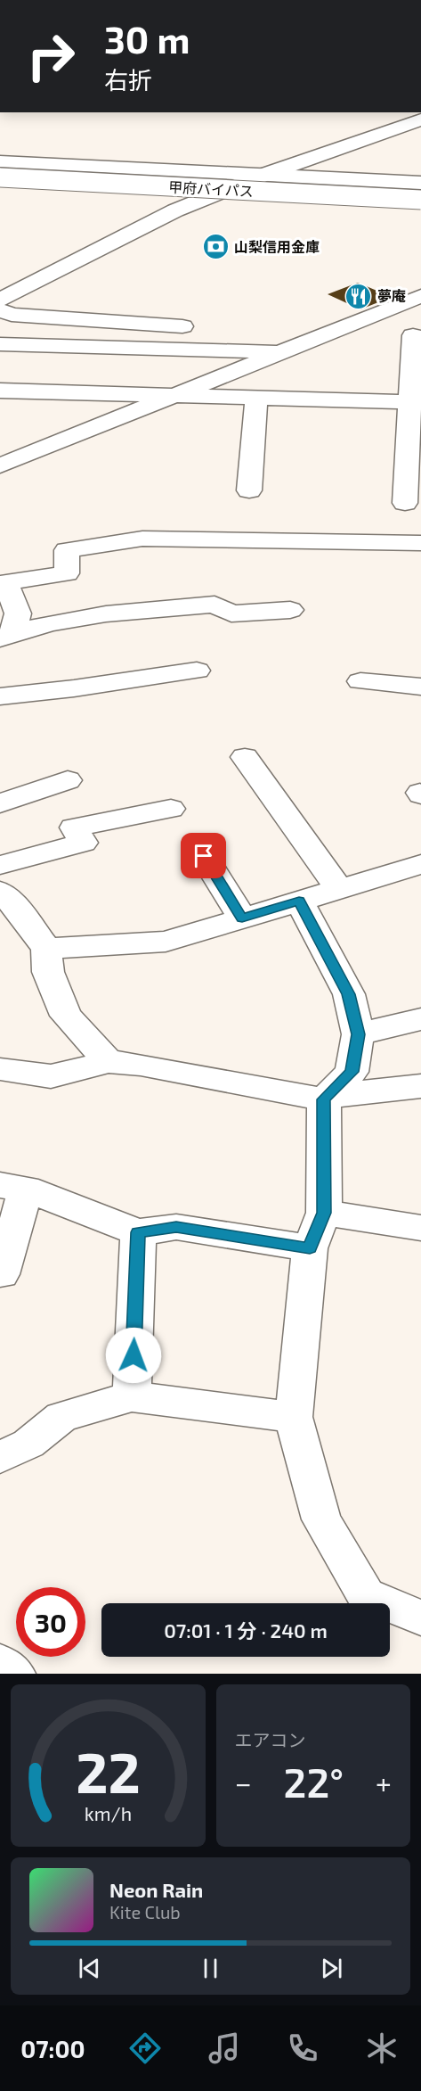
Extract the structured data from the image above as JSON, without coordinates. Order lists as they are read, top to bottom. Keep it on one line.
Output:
{"streets":{"main road":["甲府バイパス"]},"places":{"bank":["山梨信用金庫"],"restaurant":["夢庵"]},"page":{"turn":["30 m","右折"],"limit":"30","trip":"07:01 · 1 分 · 240 m","tile":"エアコン","heat":["−","22°","+"],"song":["Neon Rain","Kite Club"],"tabs":"07:00","gauge":["22","km/h"]}}
